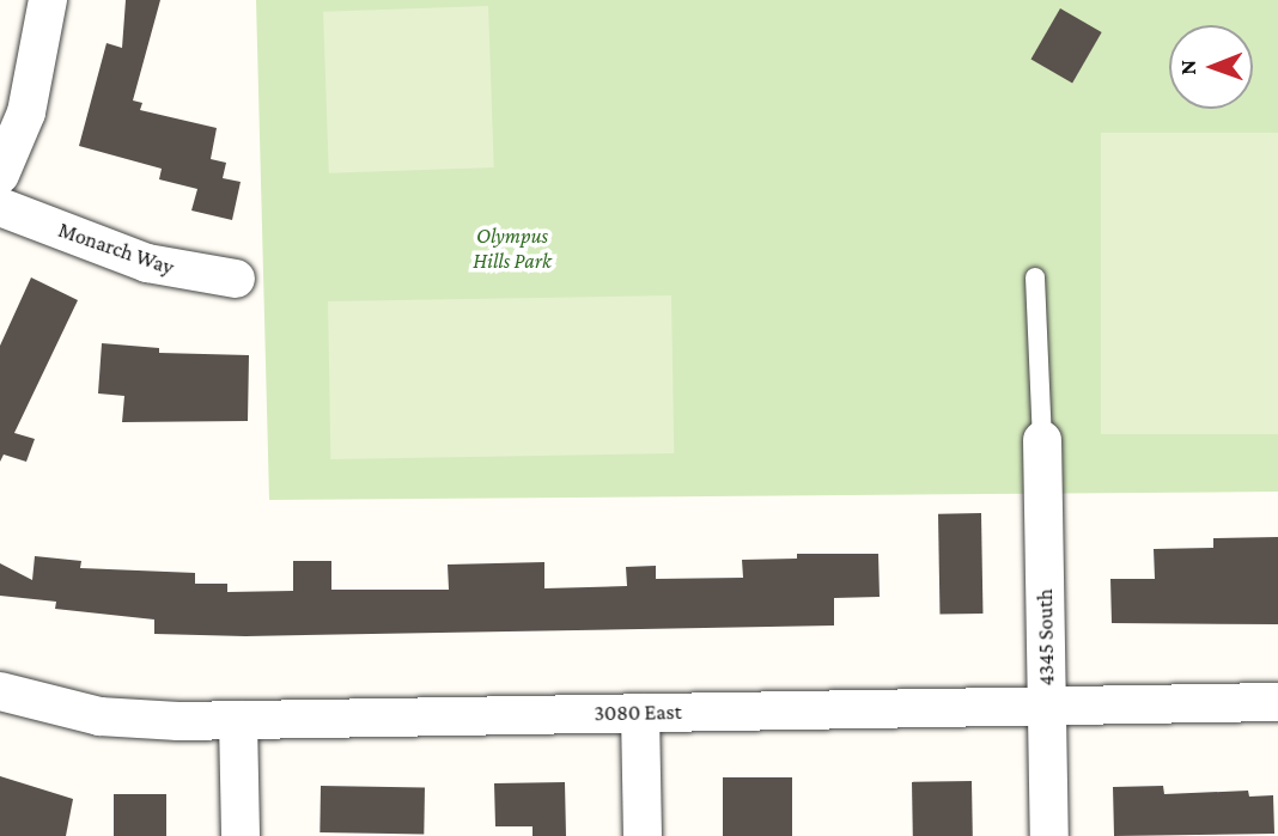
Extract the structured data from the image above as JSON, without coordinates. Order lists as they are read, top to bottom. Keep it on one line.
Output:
{"streets":{"street":["Monarch Way","4345 South","3080 East"]},"crossings":[["4345 South","3080 East"]],"parks":["Olympus Hills Park"],"north":"left"}
